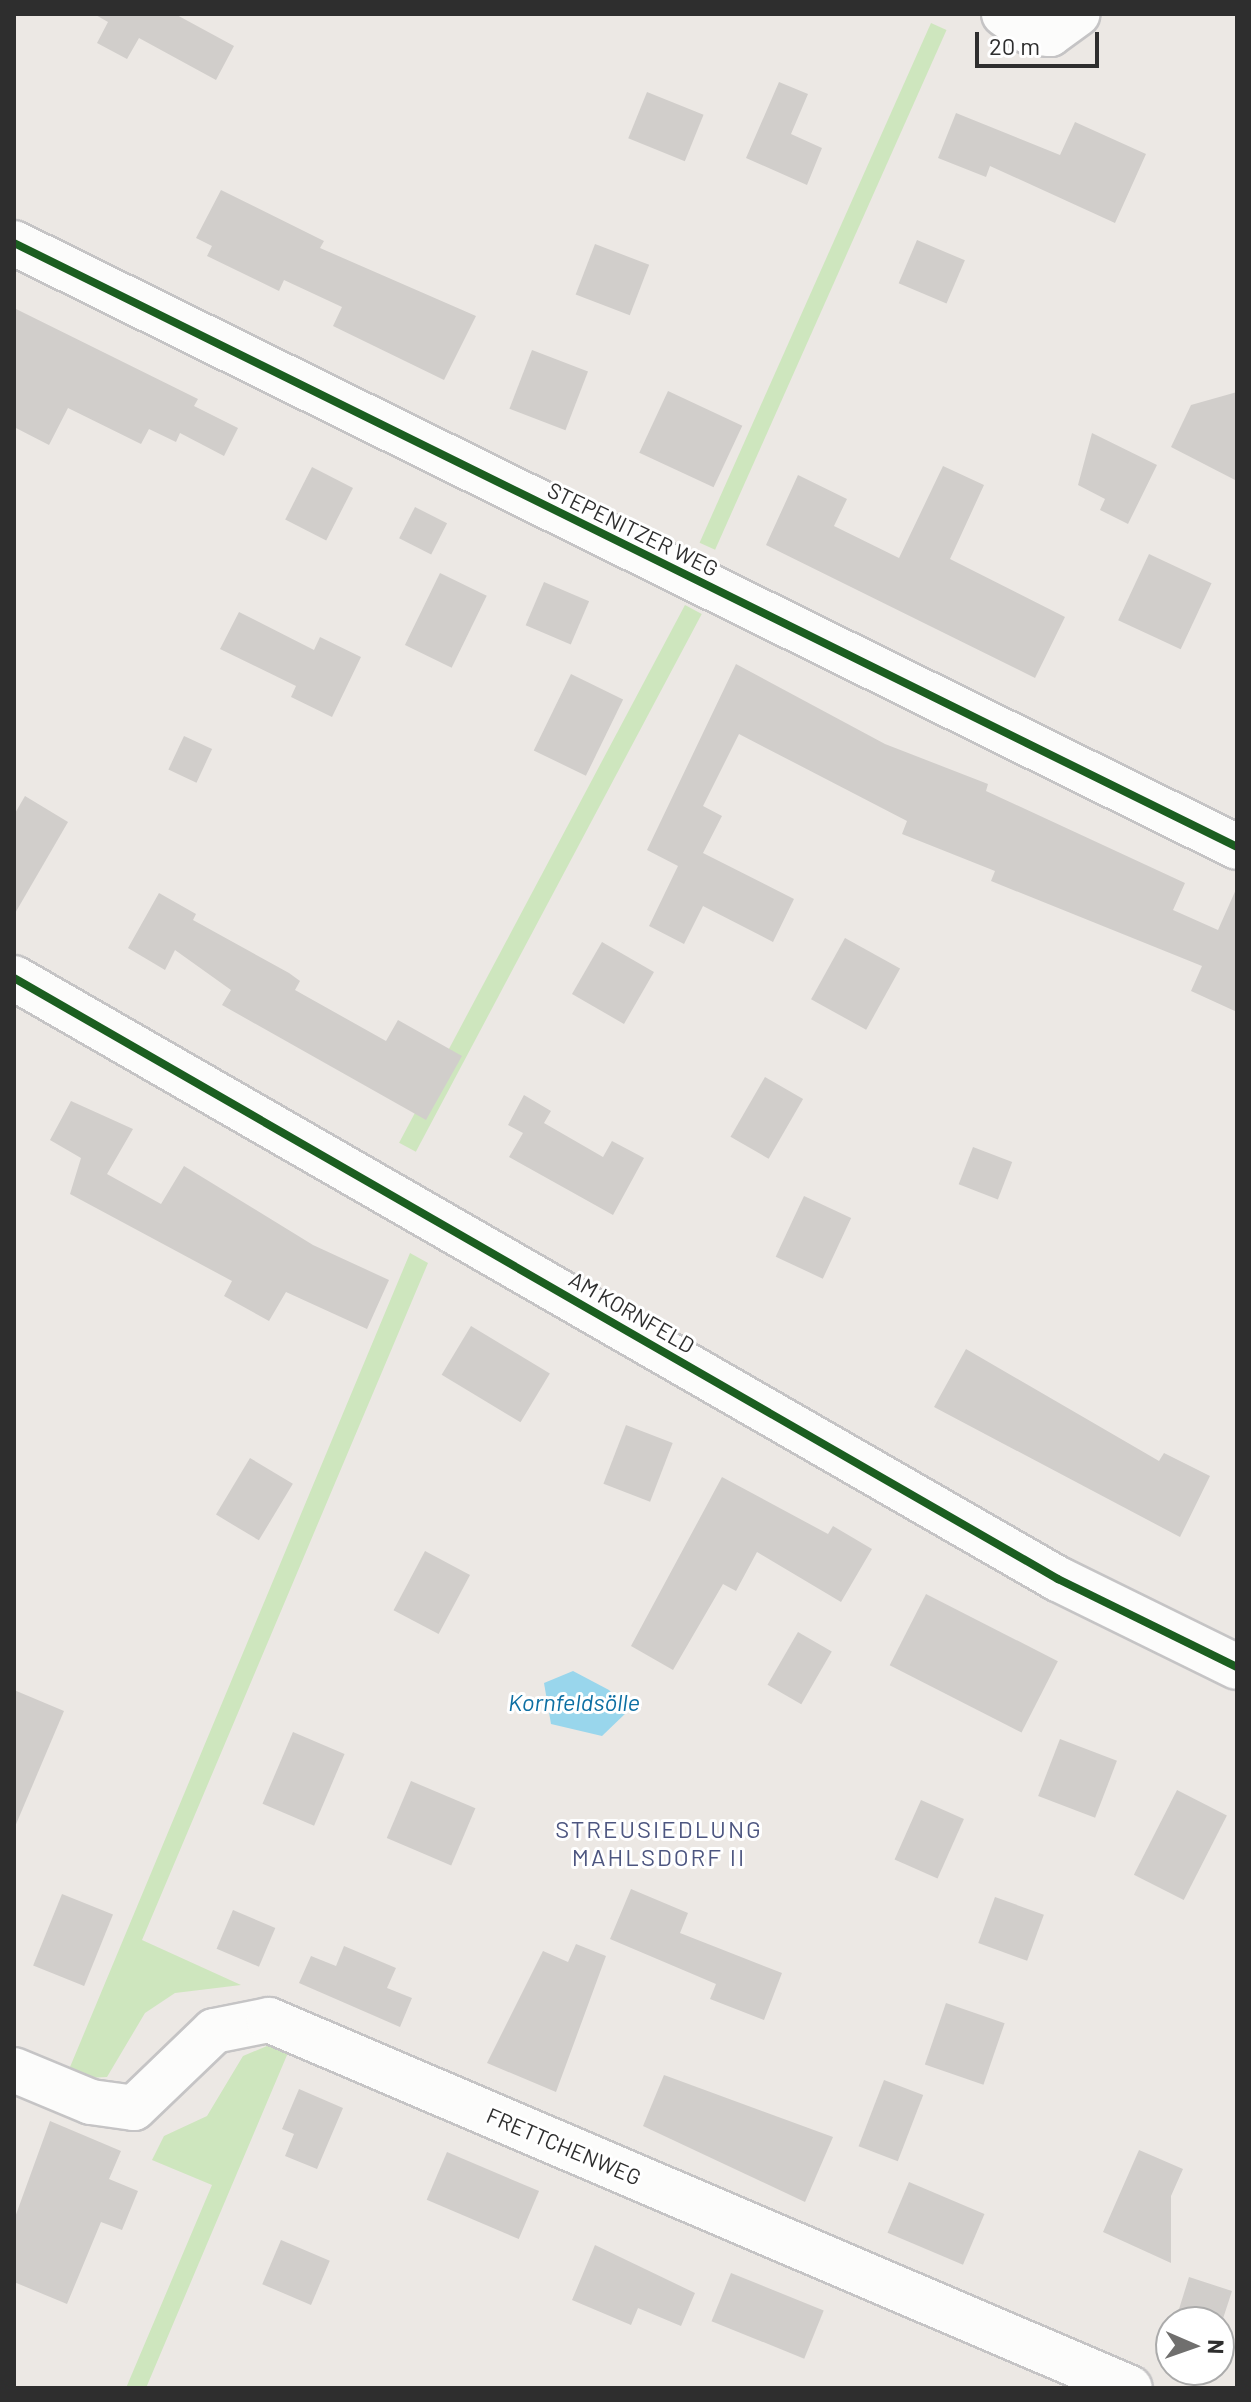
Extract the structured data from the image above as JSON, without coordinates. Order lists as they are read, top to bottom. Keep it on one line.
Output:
{"streets":{"street":["STEPENITZER WEG","AM KORNFELD","FRETTCHENWEG"]},"districts":["STREUSIEDLUNG MAHLSDORF II"],"water":["Kornfeldsölle"],"scale_bar":"20 m","north":"right"}
